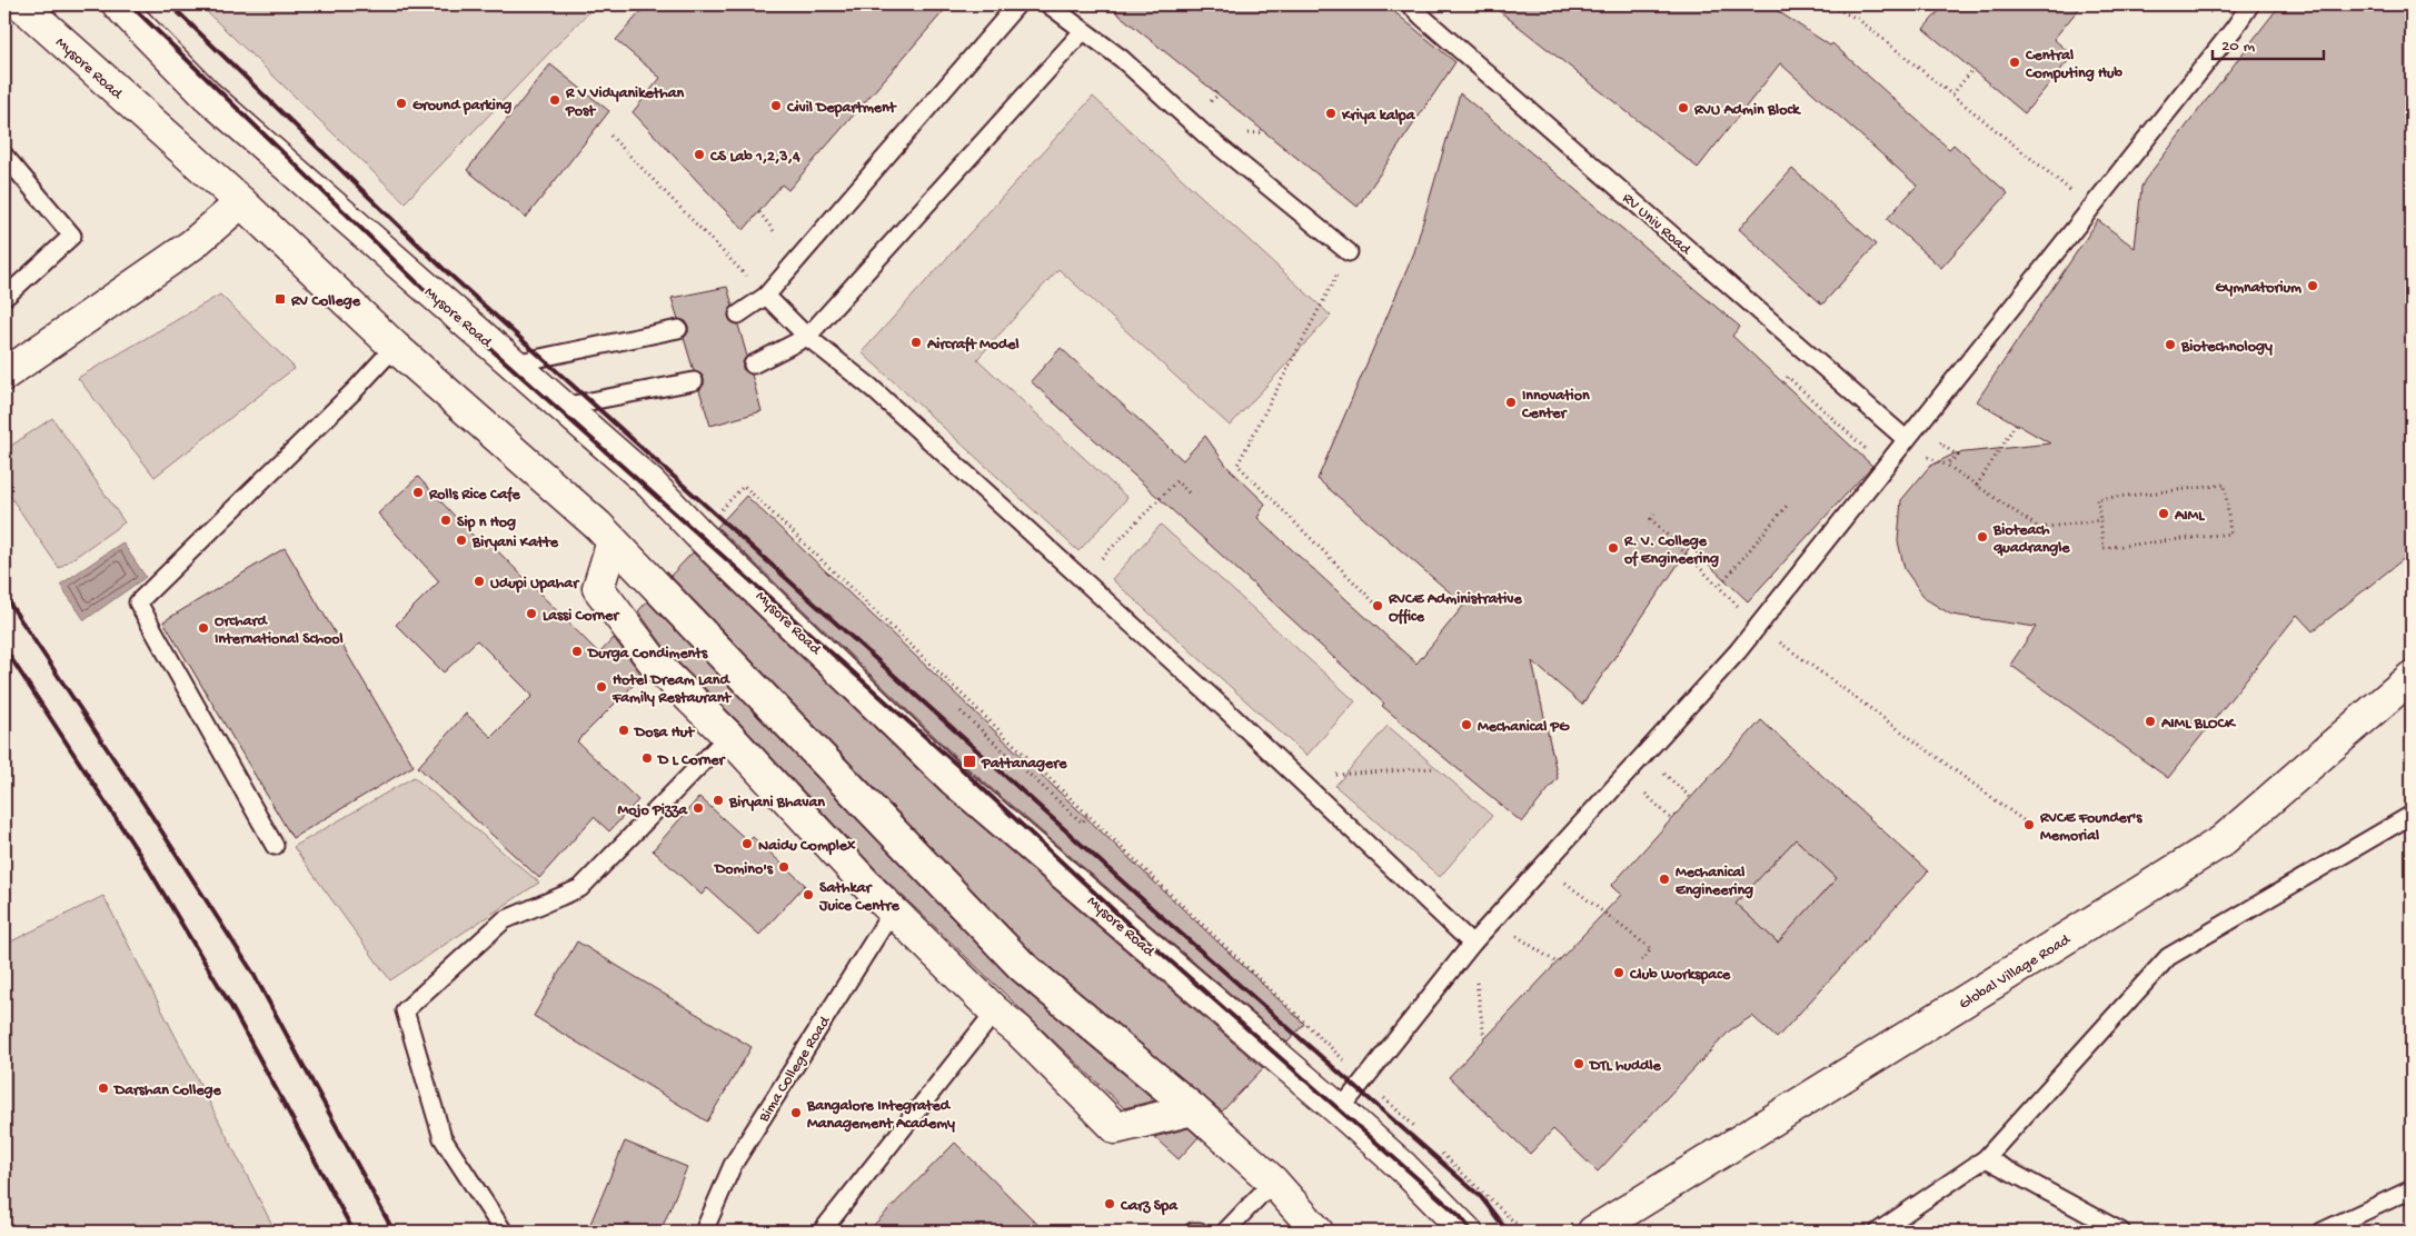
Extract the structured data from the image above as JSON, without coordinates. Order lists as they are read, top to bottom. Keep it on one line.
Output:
{"streets":{"main road":["Mysore Road","Global Village Road"],"lane":["RV Univ Road","Bima College Road"]},"places":{"other":["Central Computing Hub","R V Vidyanikethan Post","Ground parking","Civil Department","RVU Admin Block","Kriya kalpa","CS Lab 1,2,3,4","Gymnatorium","Aircraft Model","Biotechnology","Innovation Center","Rolls Rice Cafe","AIML","Sip n Hog","Bioteach quadrangle","Biryani Katte","R. V. College of Engineering","Udupi Upahar","RVCE Administrative Office","Lassi Corner","Orchard International School","Durga Condiments","Hotel Dream Land Family Restaurant","AIML BLOCK","Mechanical PG","Dosa Hut","D L Corner","Biryani Bhavan","Mojo Pizza","RVCE Founder's Memorial","Naidu Complex","Domino's","Mechanical Engineering","Sathkar Juice Centre","Club Workspace","DTL huddle","Darshan College","Bangalore Integrated Management Academy","Carz Spa"],"transit":["RV College","Pattanagere"]},"scale_bar":"20 m"}
